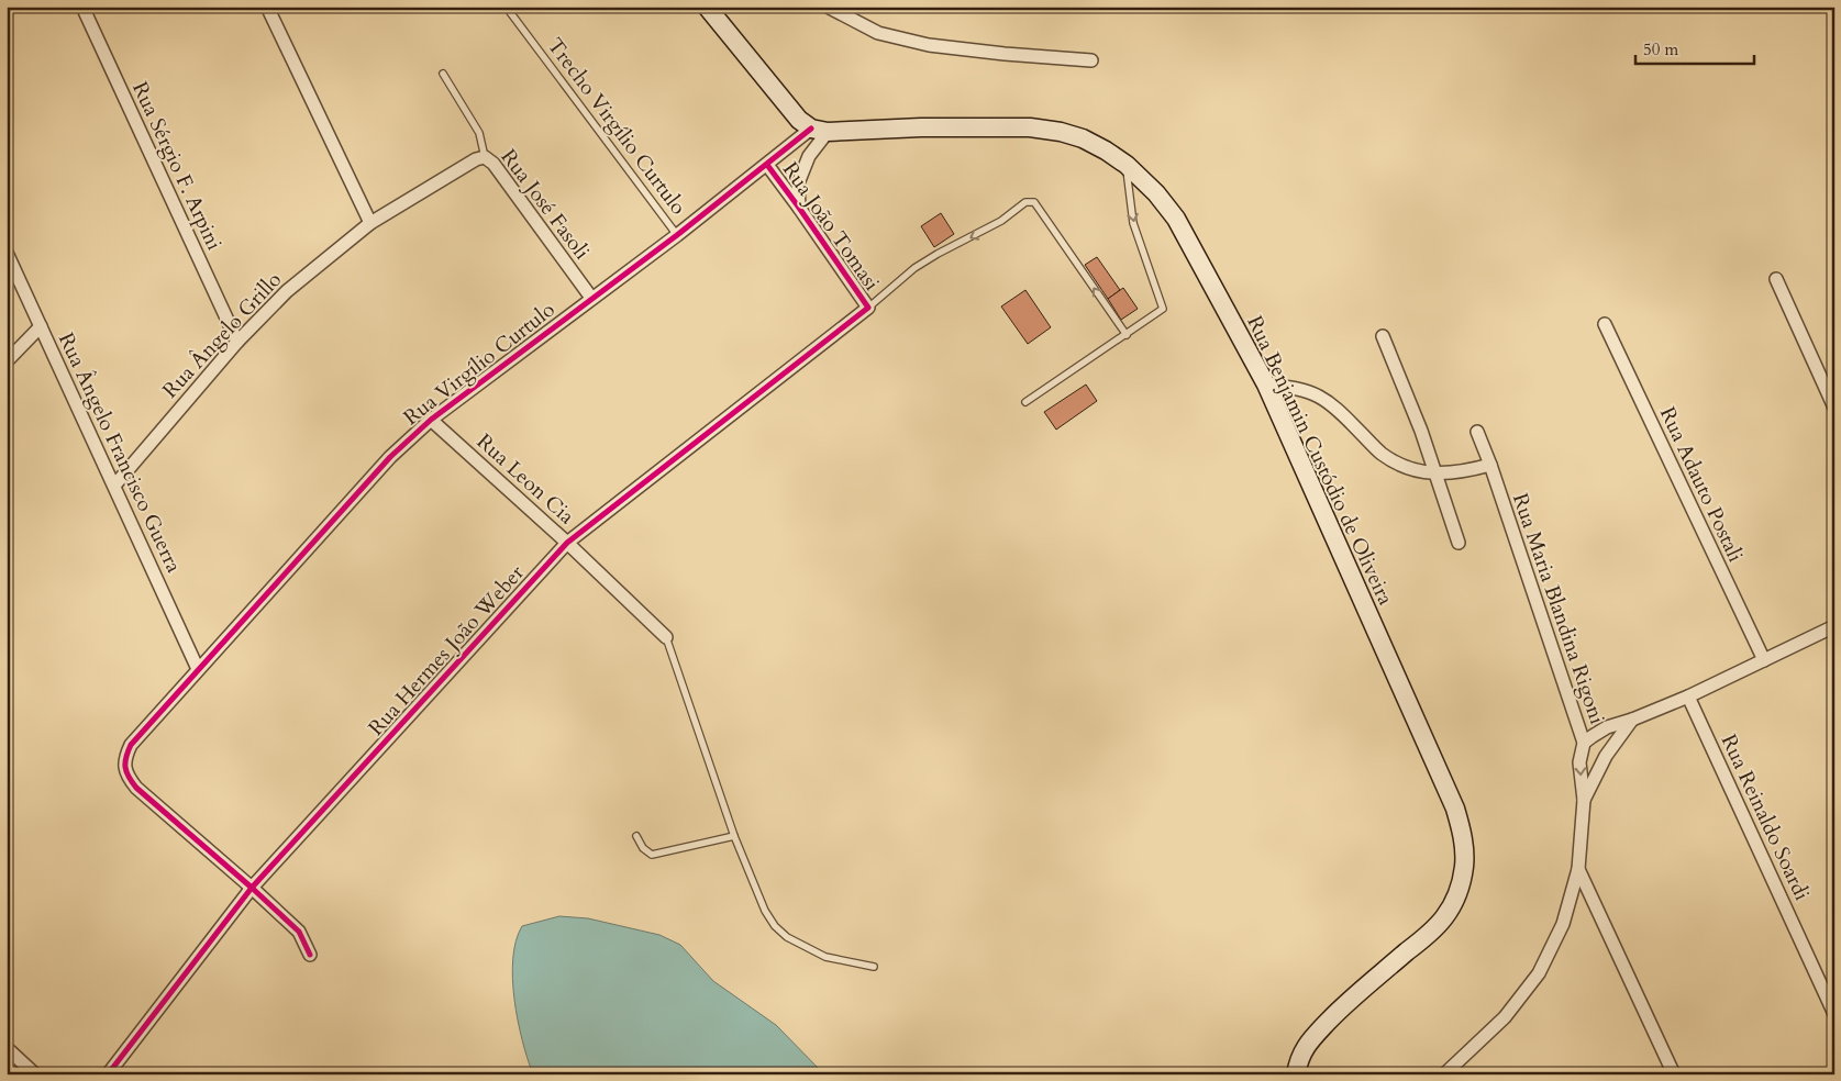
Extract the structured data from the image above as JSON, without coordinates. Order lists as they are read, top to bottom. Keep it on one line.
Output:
{"streets":{"main road":["Rua Benjamin Custódio de Oliveira"],"street":["Rua Sérgio F. Arpini","Rua José Fasoli","Rua João Tomasi","Rua Ângelo Grillo","Rua Virgílio Curtulo","Rua Ângelo Francisco Guerra","Rua Leon Cia","Rua Adauto Postali","Rua Maria Blandina Rigoni","Rua Hermes João Weber","Rua Reinaldo Soardi"],"lane":["Trecho Virgílio Curtulo"]},"crossings":[["Trecho Virgílio Curtulo","Rua Virgílio Curtulo"],["Rua Sérgio F. Arpini","Rua Ângelo Grillo"],["Rua José Fasoli","Rua Ângelo Grillo"],["Rua José Fasoli","Rua Virgílio Curtulo"],["Rua João Tomasi","Rua Virgílio Curtulo"],["Rua João Tomasi","Rua Benjamin Custódio de Oliveira"],["Rua João Tomasi","Rua Hermes João Weber"],["Rua Ângelo Grillo","Rua Ângelo Francisco Guerra"],["Rua Virgílio Curtulo","Rua Ângelo Francisco Guerra"],["Rua Virgílio Curtulo","Rua Benjamin Custódio de Oliveira"],["Rua Virgílio Curtulo","Rua Leon Cia"],["Rua Virgílio Curtulo","Rua Hermes João Weber"],["Rua Leon Cia","Rua Hermes João Weber"]],"scale_bar":"50 m"}
